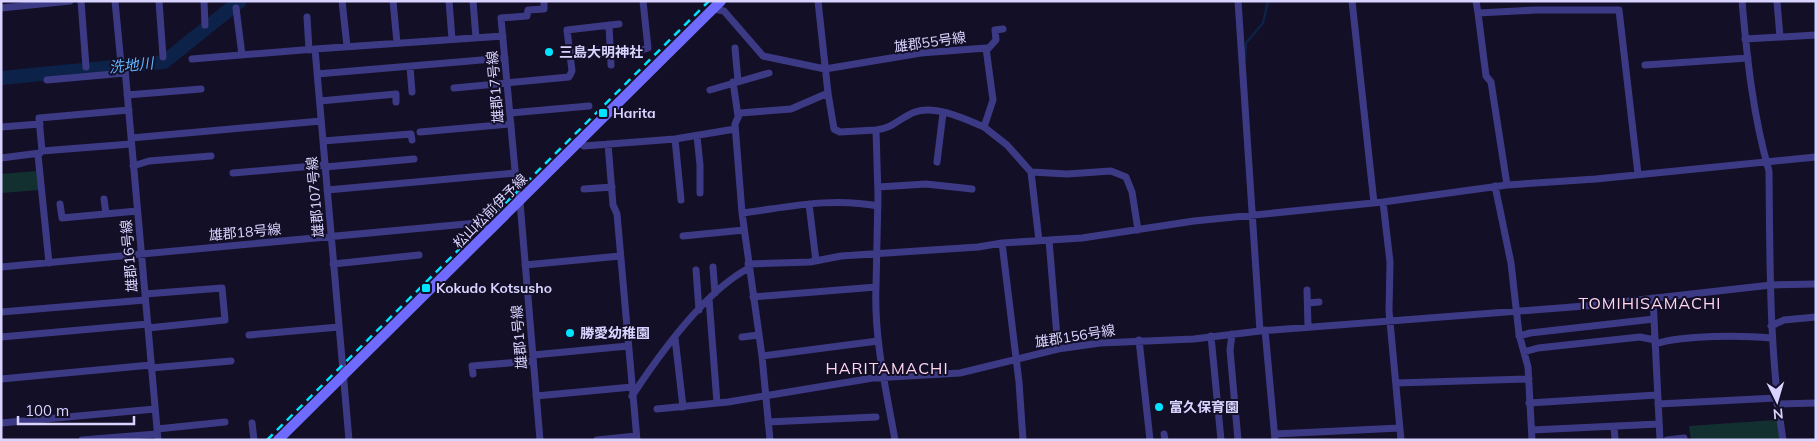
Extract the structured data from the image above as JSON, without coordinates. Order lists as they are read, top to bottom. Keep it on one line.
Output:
{"streets":{"main road":["松山松前伊予線"],"street":["雄郡55号線","雄郡17号線","雄郡107号線","雄郡18号線","雄郡16号線","雄郡156号線","雄郡1号線"]},"crossings":[["雄郡55号線","松山松前伊予線"],["雄郡17号線","松山松前伊予線"],["雄郡17号線","雄郡1号線"],["雄郡107号線","松山松前伊予線"],["雄郡107号線","雄郡18号線"],["松山松前伊予線","雄郡18号線"],["松山松前伊予線","雄郡1号線"],["雄郡18号線","雄郡16号線"]],"districts":["TOMIHISAMACHI","HARITAMACHI"],"water":["洗地川"],"places":{"other":["三島大明神社","勝愛幼稚園","富久保育園"],"transit":["Harita","Kokudo Kotsusho"]},"scale_bar":"100 m","north":"bottom"}
